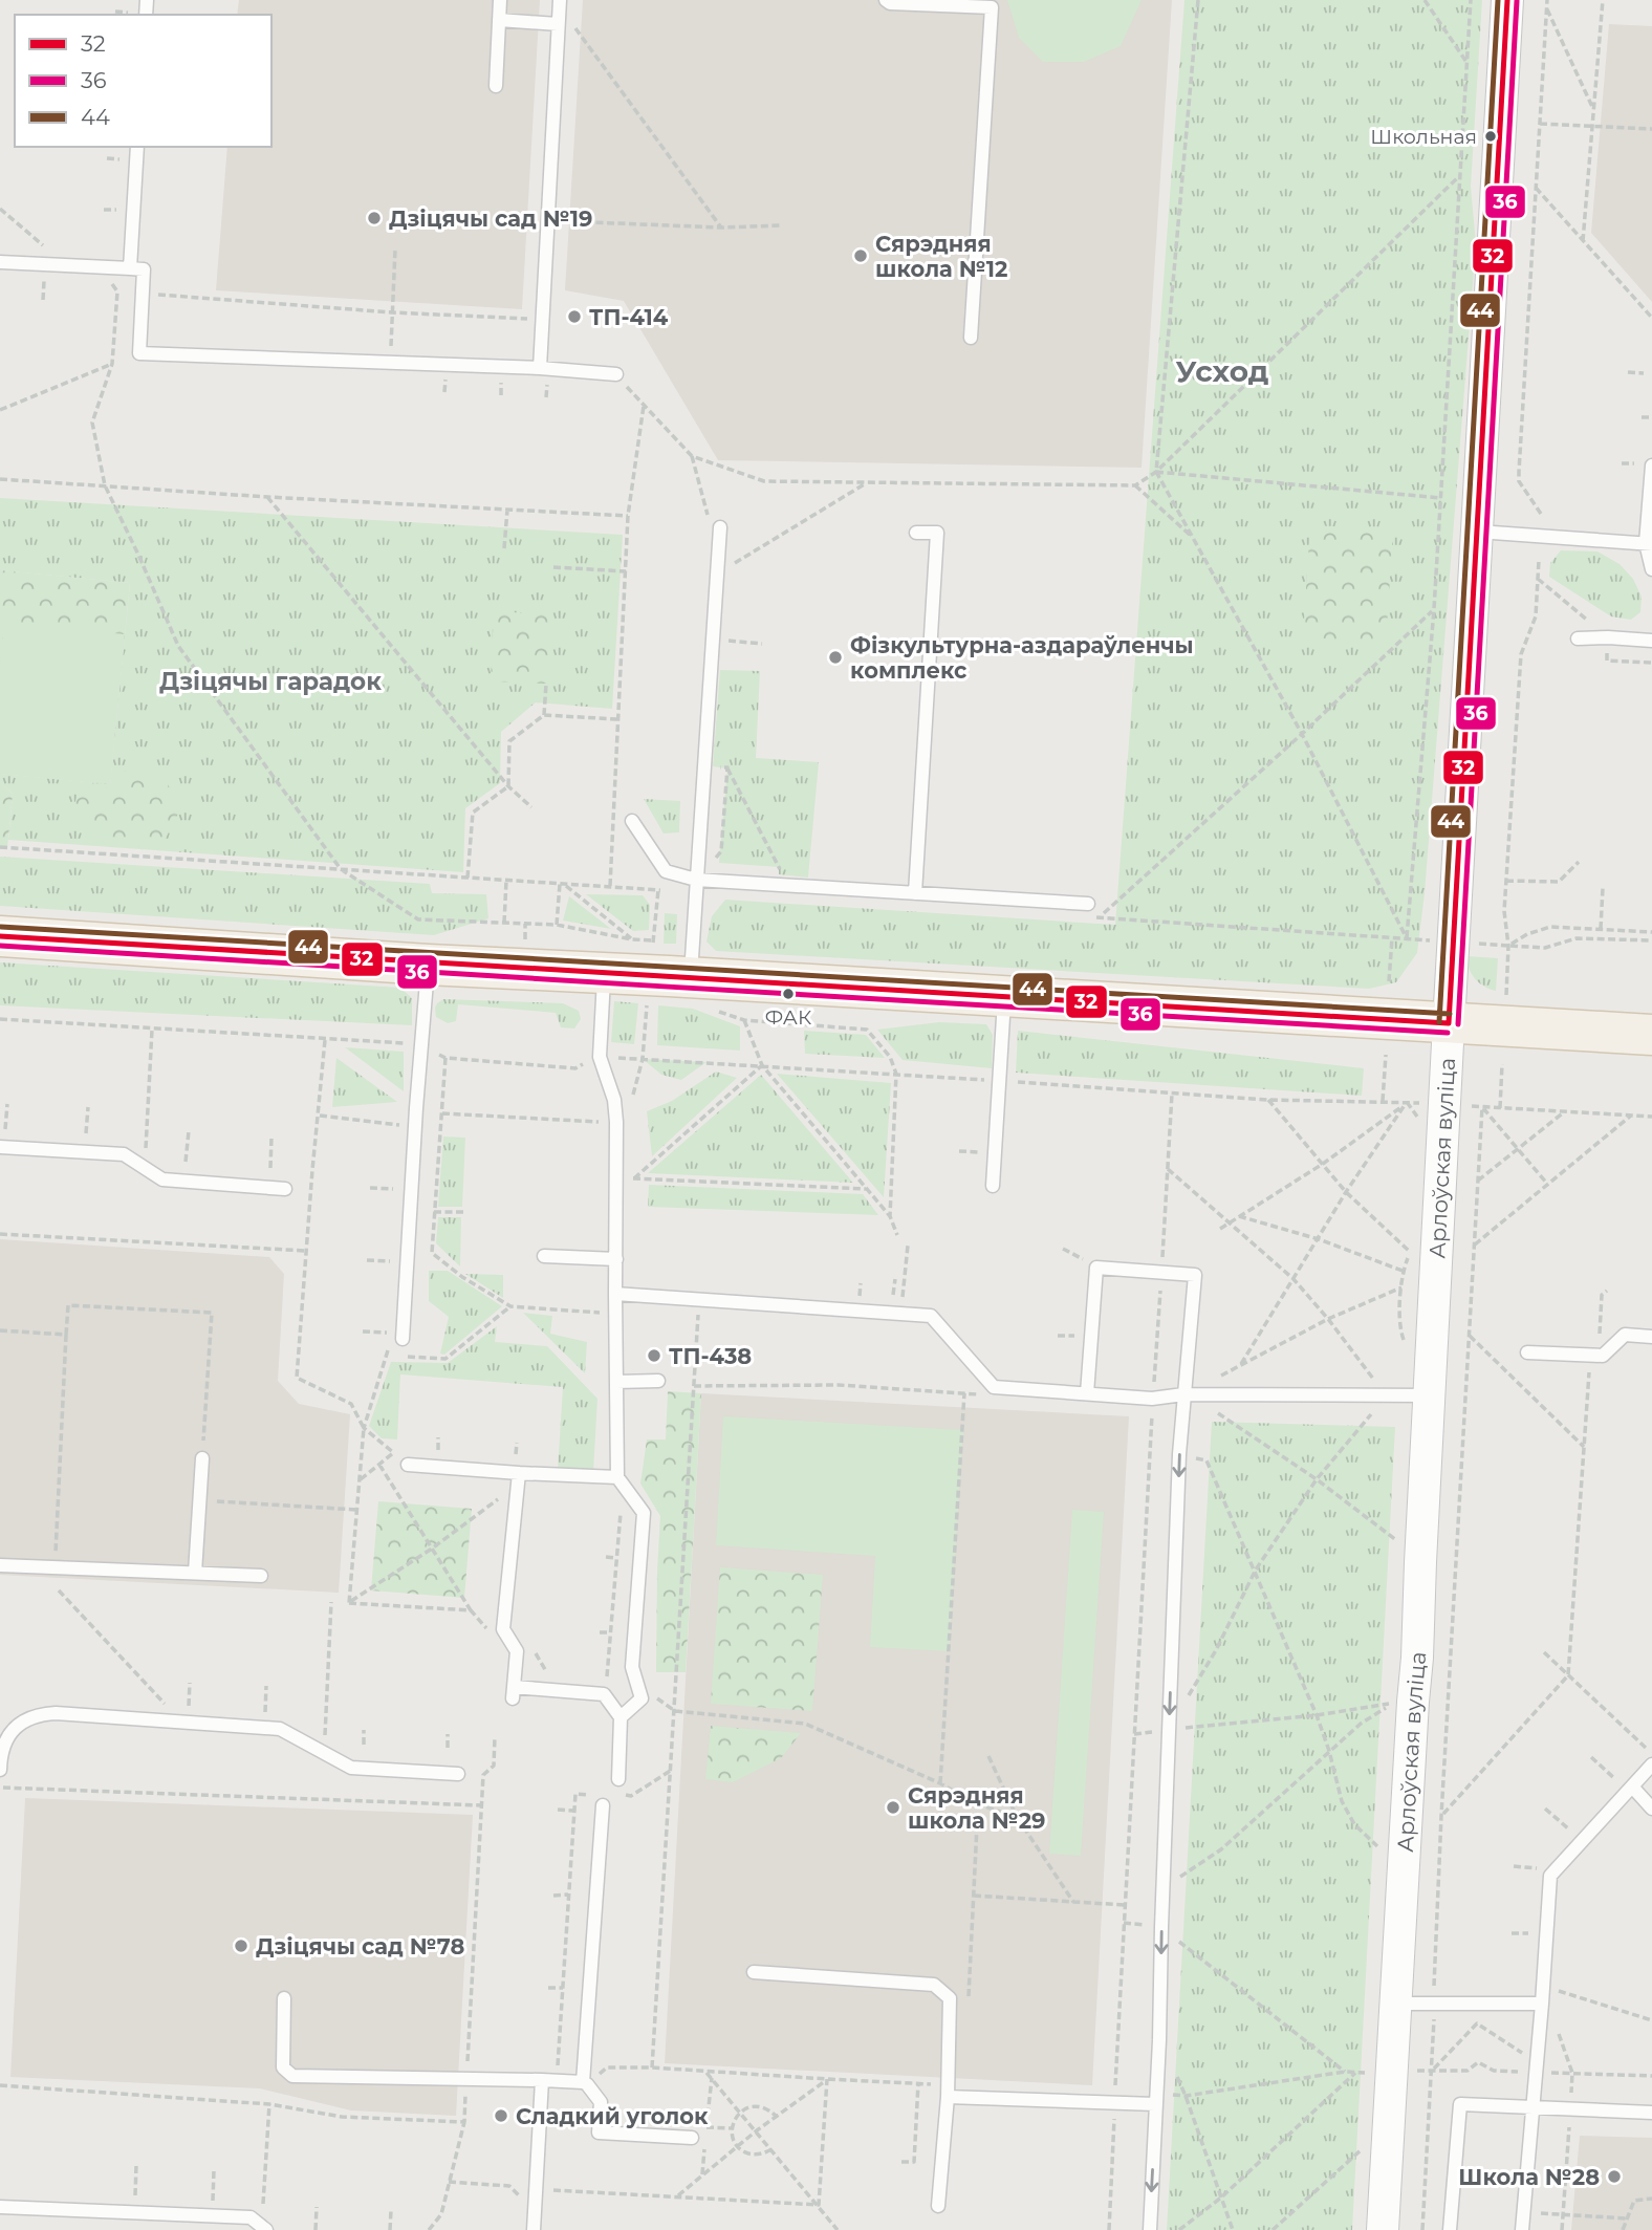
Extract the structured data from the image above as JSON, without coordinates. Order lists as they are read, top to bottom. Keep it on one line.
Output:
{"streets":{"street":["Арлоўская вуліца"]},"districts":["Усход","Дзіцячы гарадок"],"places":["Школьная","Дзіцячы сад №19","Сярэдняя школа №12","ТП-414","Фізкультурна-аздараўленчы комплекс","ФАК","ТП-438","Сярэдняя школа №29","Дзіцячы сад №78","Сладкий уголок","Школа №28"],"lines":["transit line 32","transit line 44","transit line 36"],"legend":["32","36","44"]}
